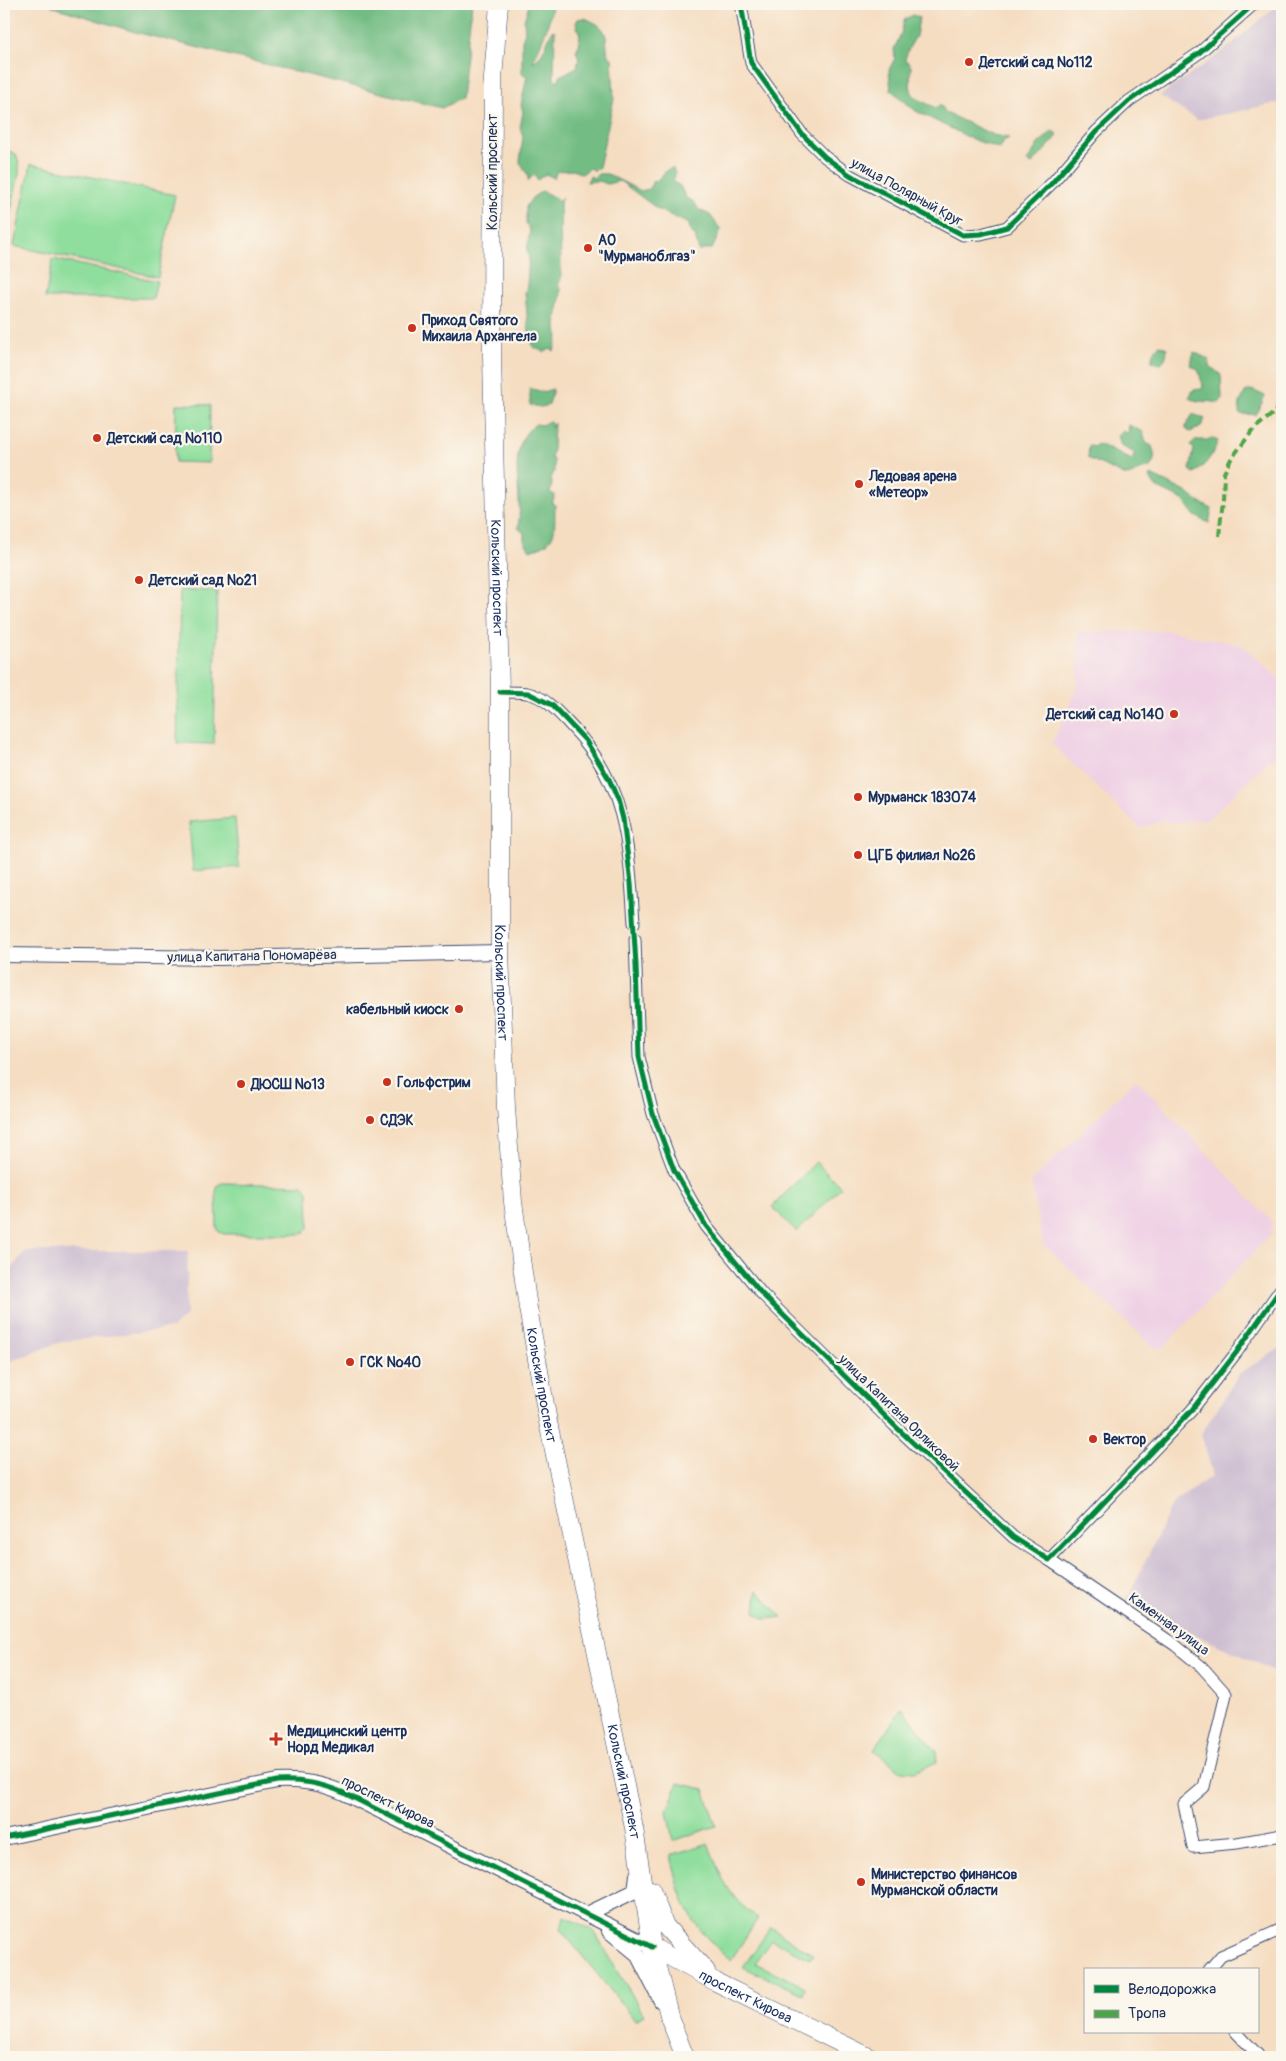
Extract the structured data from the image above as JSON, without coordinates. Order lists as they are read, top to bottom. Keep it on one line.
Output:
{"streets":{"main road":["Кольский проспект","проспект Кирова"],"street":["улица Полярный Круг","улица Капитана Пономарёва","улица Капитана Орликовой","Каменная улица"]},"crossings":[["Кольский проспект","улица Капитана Пономарёва"],["Кольский проспект","проспект Кирова"],["улица Капитана Орликовой","Каменная улица"]],"places":{"other":["Детский сад №112","AO \"Мурманоблгаз\"","Приход Святого Михаила Архангела","Детский сад №110","Ледовая арена «Метеор»","Детский сад №21","Детский сад №140","Мурманск 183074","ЦГБ филиал №26","кабельный киоск","Гольфстрим","ДЮСШ №13","СДЭК","ГСК №40","Вектор","Министерство финансов Мурманской области"],"health":["Медицинский центр Норд Медикал"]},"legend":["Велодорожка","Тропа"]}
